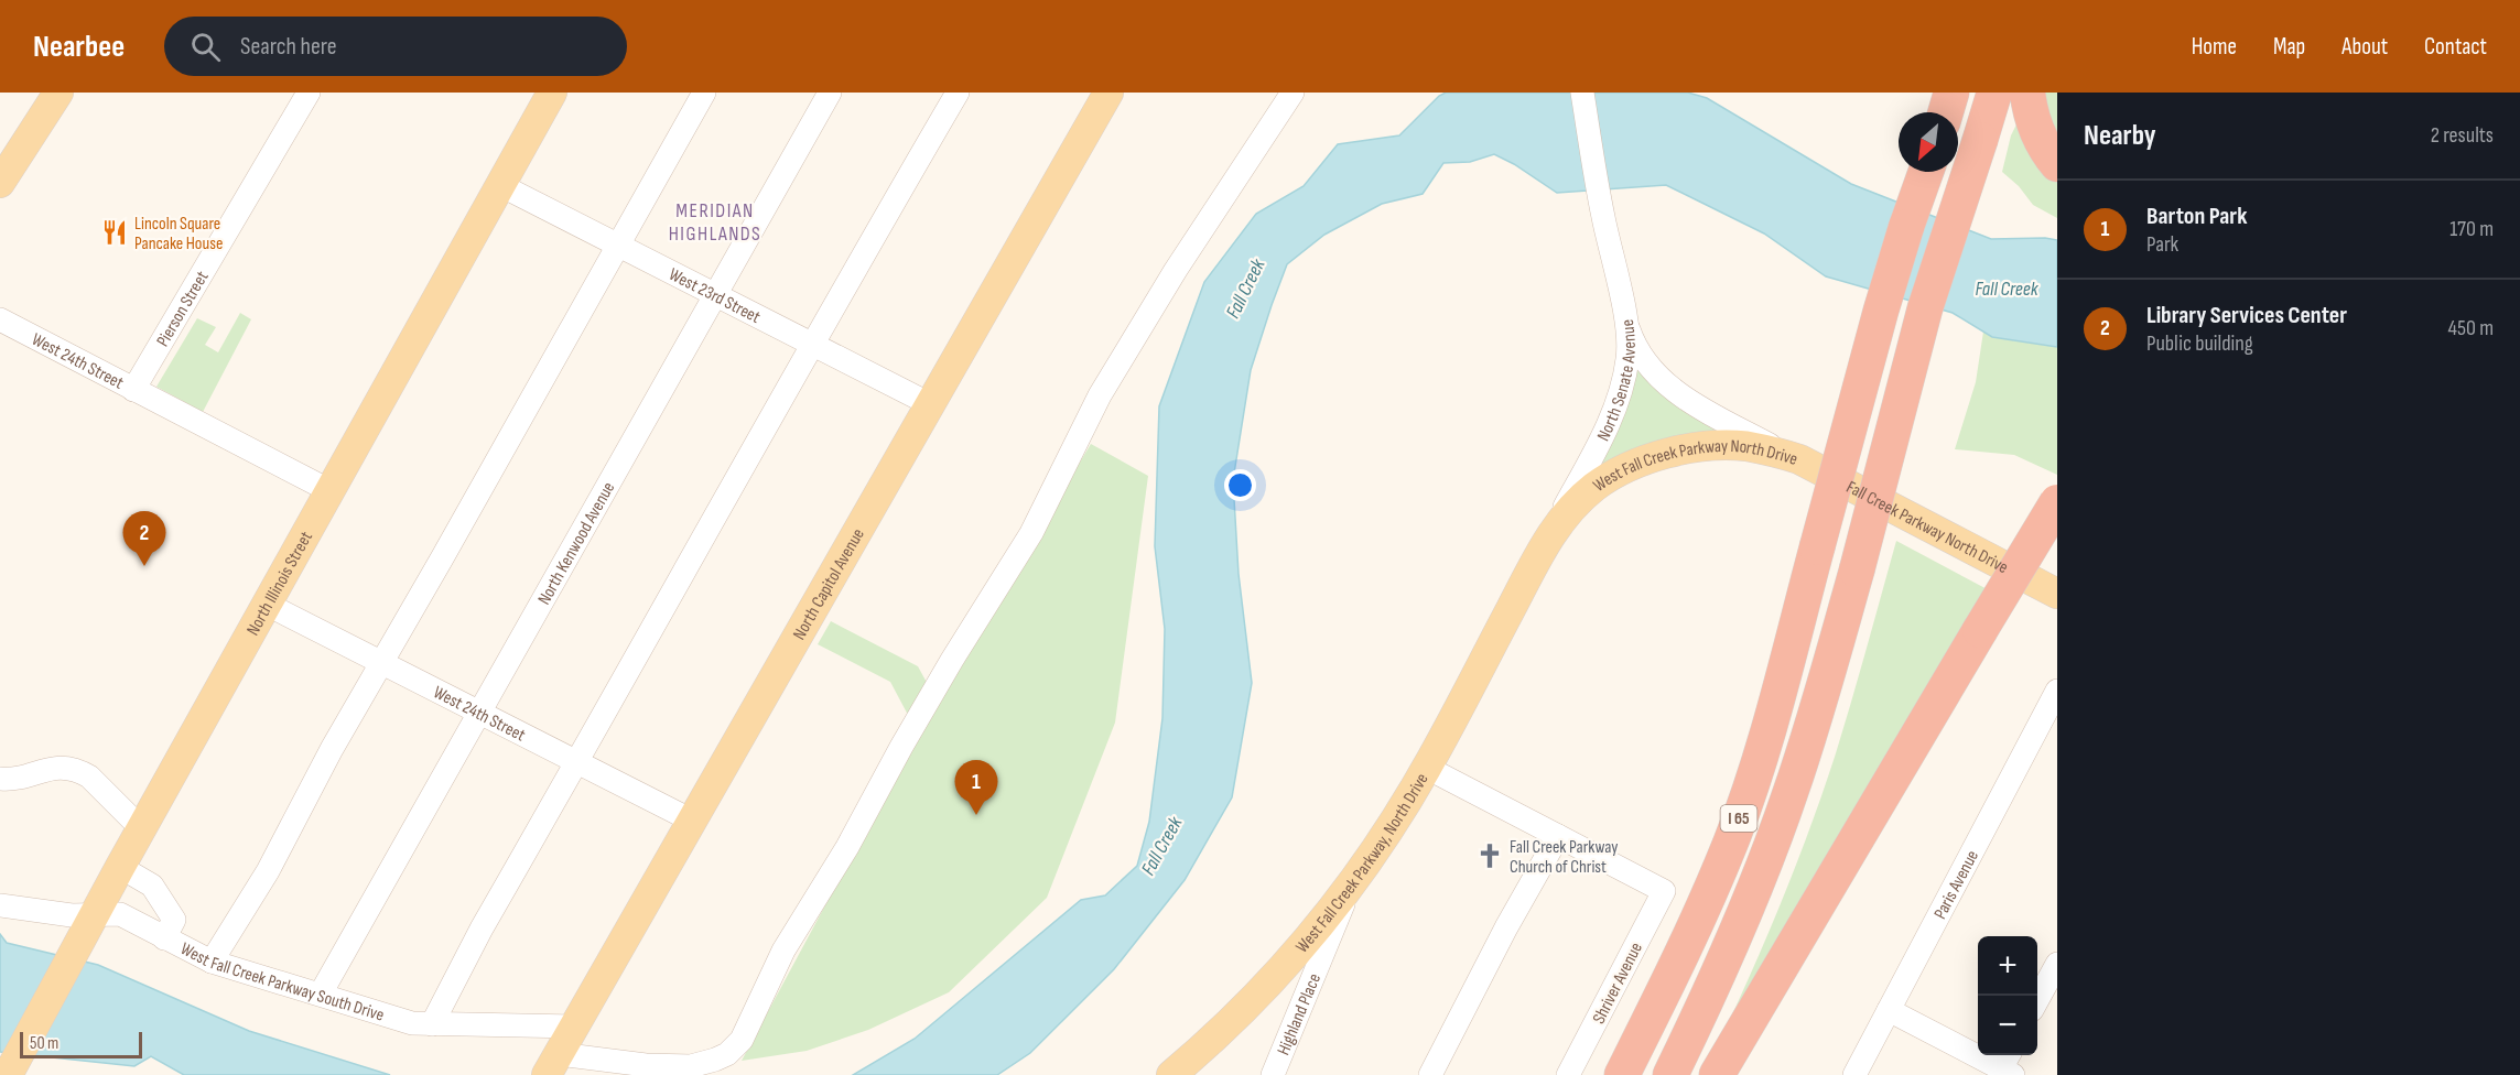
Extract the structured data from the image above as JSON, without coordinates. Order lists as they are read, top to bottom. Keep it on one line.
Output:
{"streets":{"highway":["I 65"],"main road":["West Fall Creek Parkway North Drive","Fall Creek Parkway North Drive","North Illinois Street","North Capitol Avenue","West Fall Creek Parkway, North Drive"],"street":["West 23rd Street","Pierson Street","West 24th Street","North Senate Avenue","North Kenwood Avenue","Paris Avenue","West Fall Creek Parkway South Drive","Shriver Avenue","Highland Place"]},"crossings":[["West 23rd Street","North Kenwood Avenue"],["West 23rd Street","North Illinois Street"],["West 23rd Street","North Capitol Avenue"],["Pierson Street","West 24th Street"],["West 24th Street","North Kenwood Avenue"],["West 24th Street","North Illinois Street"],["West 24th Street","North Capitol Avenue"],["North Senate Avenue","West Fall Creek Parkway North Drive"],["West Fall Creek Parkway North Drive","Fall Creek Parkway North Drive"],["West Fall Creek Parkway North Drive","West Fall Creek Parkway, North Drive"],["North Kenwood Avenue","West Fall Creek Parkway South Drive"],["North Illinois Street","West Fall Creek Parkway South Drive"],["North Capitol Avenue","West Fall Creek Parkway South Drive"],["West Fall Creek Parkway, North Drive","Highland Place"]],"districts":["MERIDIAN HIGHLANDS"],"water":["Fall Creek"],"places":{"restaurant":["Lincoln Square Pancake House"],"church":["Fall Creek Parkway Church of Christ"]},"scale_bar":"50 m","north":"bottom left","page":{"header":"Nearbee","search":"Search here","nav":["Home","Map","About","Contact"],"heading":["Nearby","2 results"],"list":[{"mark":"1","name":"Barton Park","note":"Park","value":"170 m"},{"mark":"2","name":"Library Services Center","note":"Public building","value":"450 m"}],"pins":["2","1"],"map_buttons":["+","−"],"scale":"50 m"}}
